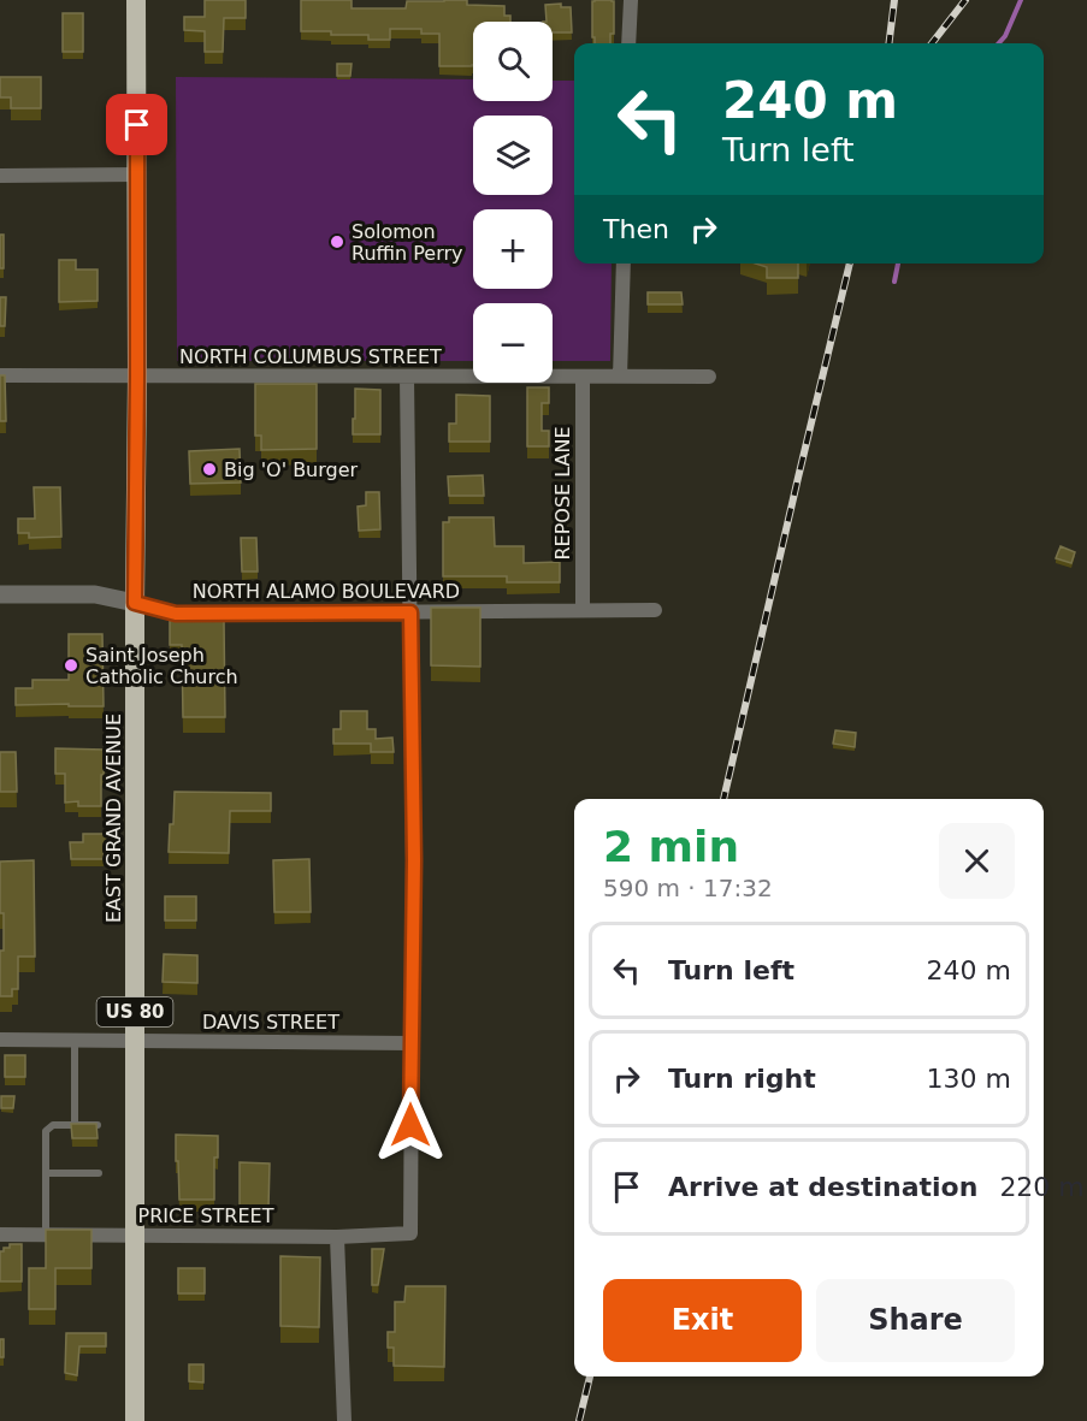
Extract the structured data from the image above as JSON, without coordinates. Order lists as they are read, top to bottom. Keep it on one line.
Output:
{"streets":{"highway":["EAST GRAND AVENUE","US 80"],"street":["NORTH COLUMBUS STREET","REPOSE LANE","NORTH ALAMO BOULEVARD","DAVIS STREET","PRICE STREET"]},"crossings":[["NORTH COLUMBUS STREET","REPOSE LANE"],["NORTH COLUMBUS STREET","EAST GRAND AVENUE"],["REPOSE LANE","NORTH ALAMO BOULEVARD"],["NORTH ALAMO BOULEVARD","EAST GRAND AVENUE"],["EAST GRAND AVENUE","DAVIS STREET"],["EAST GRAND AVENUE","PRICE STREET"],["DAVIS STREET","PRICE STREET"]],"places":["Solomon Ruffin Perry","Big 'O' Burger","Saint Joseph Catholic Church"],"page":{"map_buttons":["+","−"],"turn":["240 m","Turn left"],"then":"Then","heading":["2 min","590 m · 17:32"],"list":[{"name":"Turn left","value":"240 m"},{"name":"Turn right","value":"130 m"},{"name":"Arrive at destination","value":"220 m"}],"buttons":["Exit","Share"]}}
